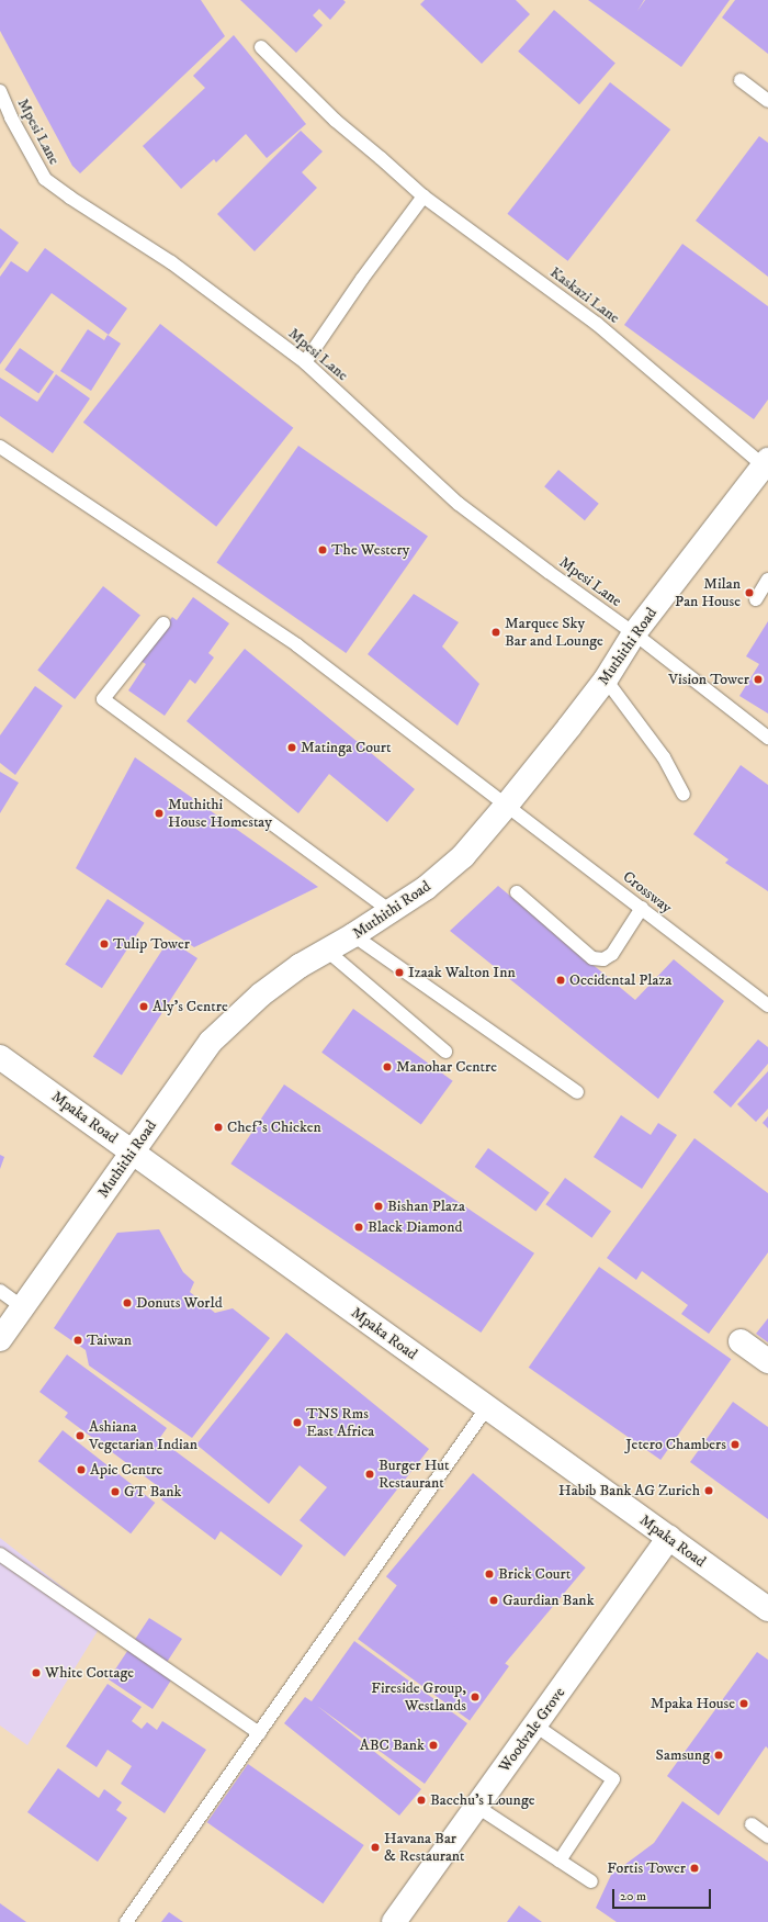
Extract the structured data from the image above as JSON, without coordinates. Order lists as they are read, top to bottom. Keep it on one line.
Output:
{"streets":{"street":["Muthithi Road","Mpaka Road","Woodvale Grove"],"lane":["Mpesi Lane","Kaskazi Lane","Crossway"]},"crossings":[["Mpesi Lane","Muthithi Road"],["Kaskazi Lane","Muthithi Road"],["Muthithi Road","Crossway"],["Muthithi Road","Mpaka Road"],["Mpaka Road","Woodvale Grove"]],"places":["The Westery","Milan Pan House","Marquee Sky Bar and Lounge","Vision Tower","Matinga Court","Muthithi House Homestay","Tulip Tower","Izaak Walton Inn","Occidental Plaza","Aly's Centre","Manohar Centre","Chef's Chicken","Bishan Plaza","Black Diamond","Donuts World","Taiwan","TNS Rms East Africa","Ashiana Vegetarian Indian","Jetero Chambers","Apic Centre","Burger Hut Restaurant","Habib Bank AG Zurich","GT Bank","Brick Court","Gaurdian Bank","White Cottage","Fireside Group, Westlands","Mpaka House","ABC Bank","Samsung","Bacchu's Lounge","Havana Bar & Restaurant","Fortis Tower"],"scale_bar":"20 m"}
